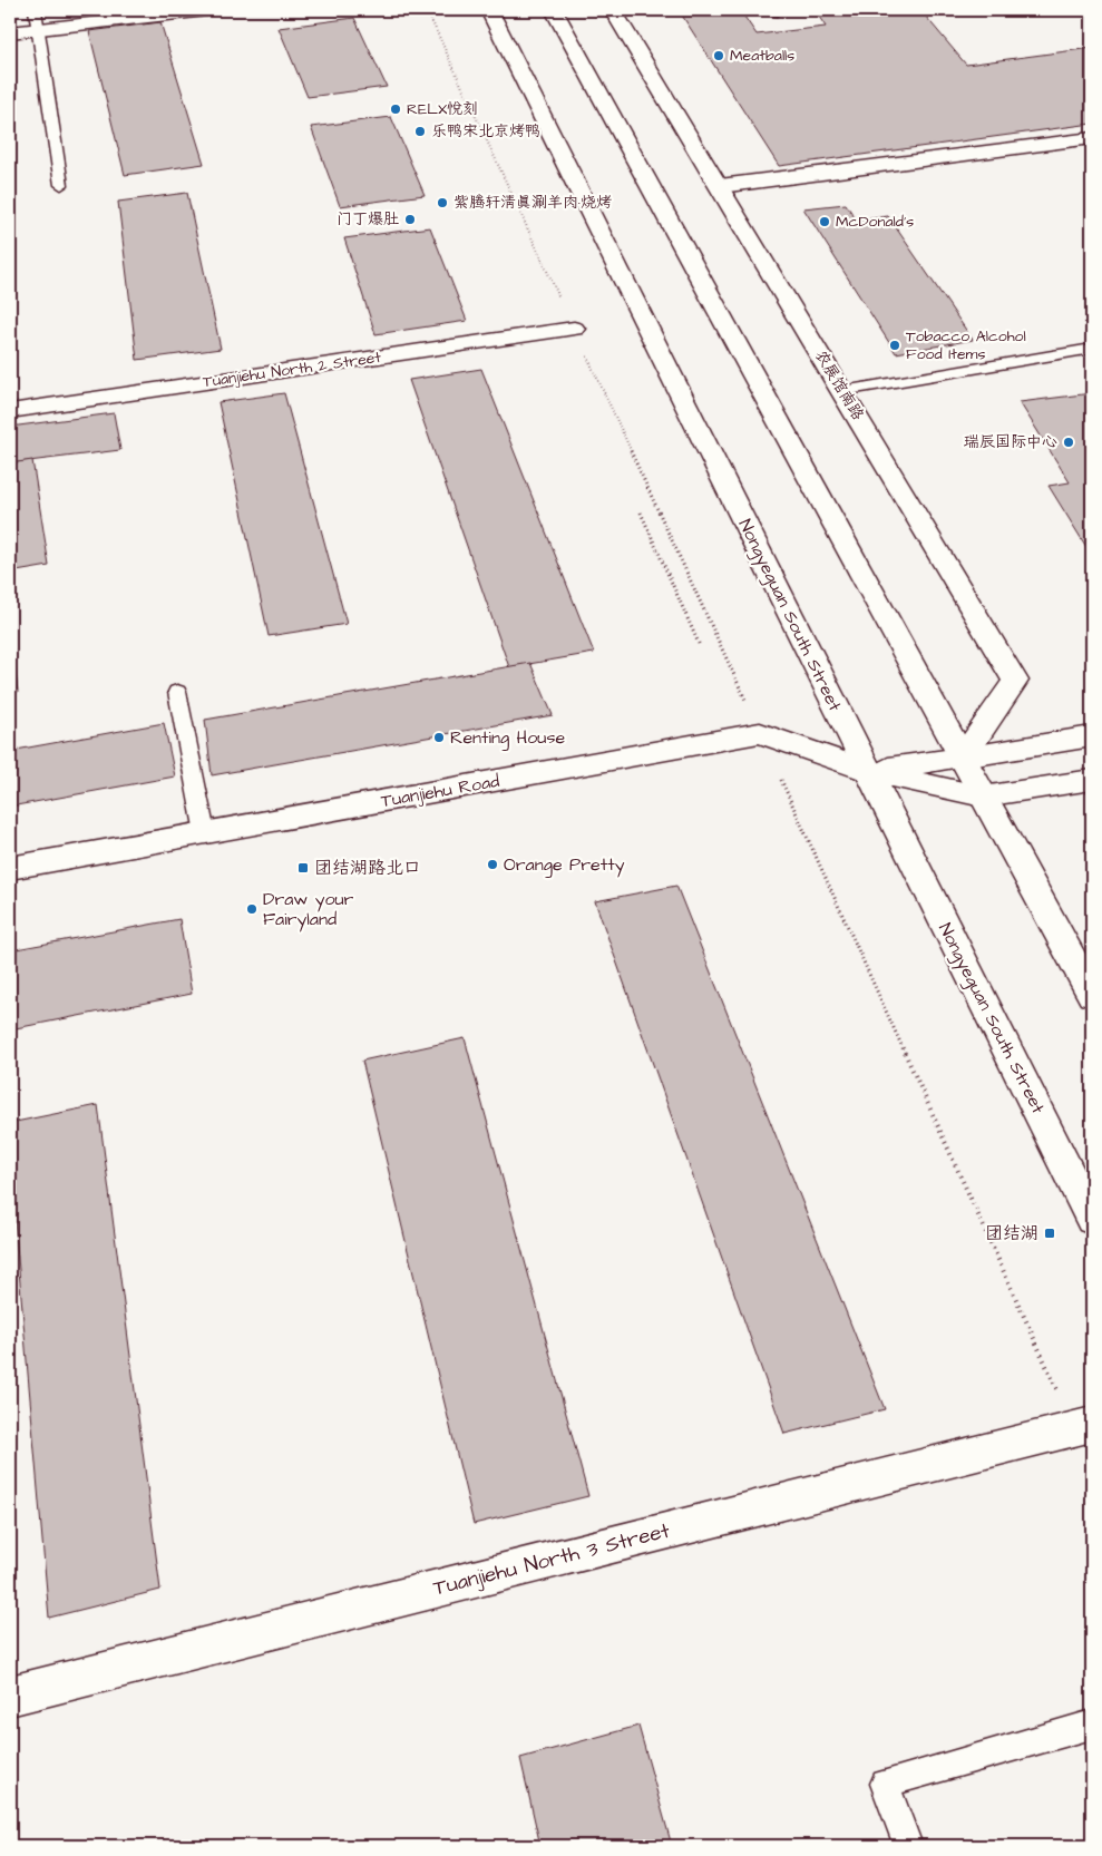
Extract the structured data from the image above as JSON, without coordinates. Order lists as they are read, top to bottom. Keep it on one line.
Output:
{"streets":{"street":["Tuanjiehu North 2 Street","农展馆南路","Nongyeguan South Street","Tuanjiehu Road","Tuanjiehu North 3 Street"]},"crossings":[["Nongyeguan South Street","Tuanjiehu Road"]],"places":{"other":["Meatballs","RELX悦刻","乐鸭宋北京烤鸭","紫腾轩清真涮羊肉·烧烤","门丁爆肚","McDonald's","Tobacco Alcohol Food Items","瑞辰国际中心","Renting House","Orange Pretty","Draw your Fairyland"],"transit":["团结湖路北口","团结湖"]}}
